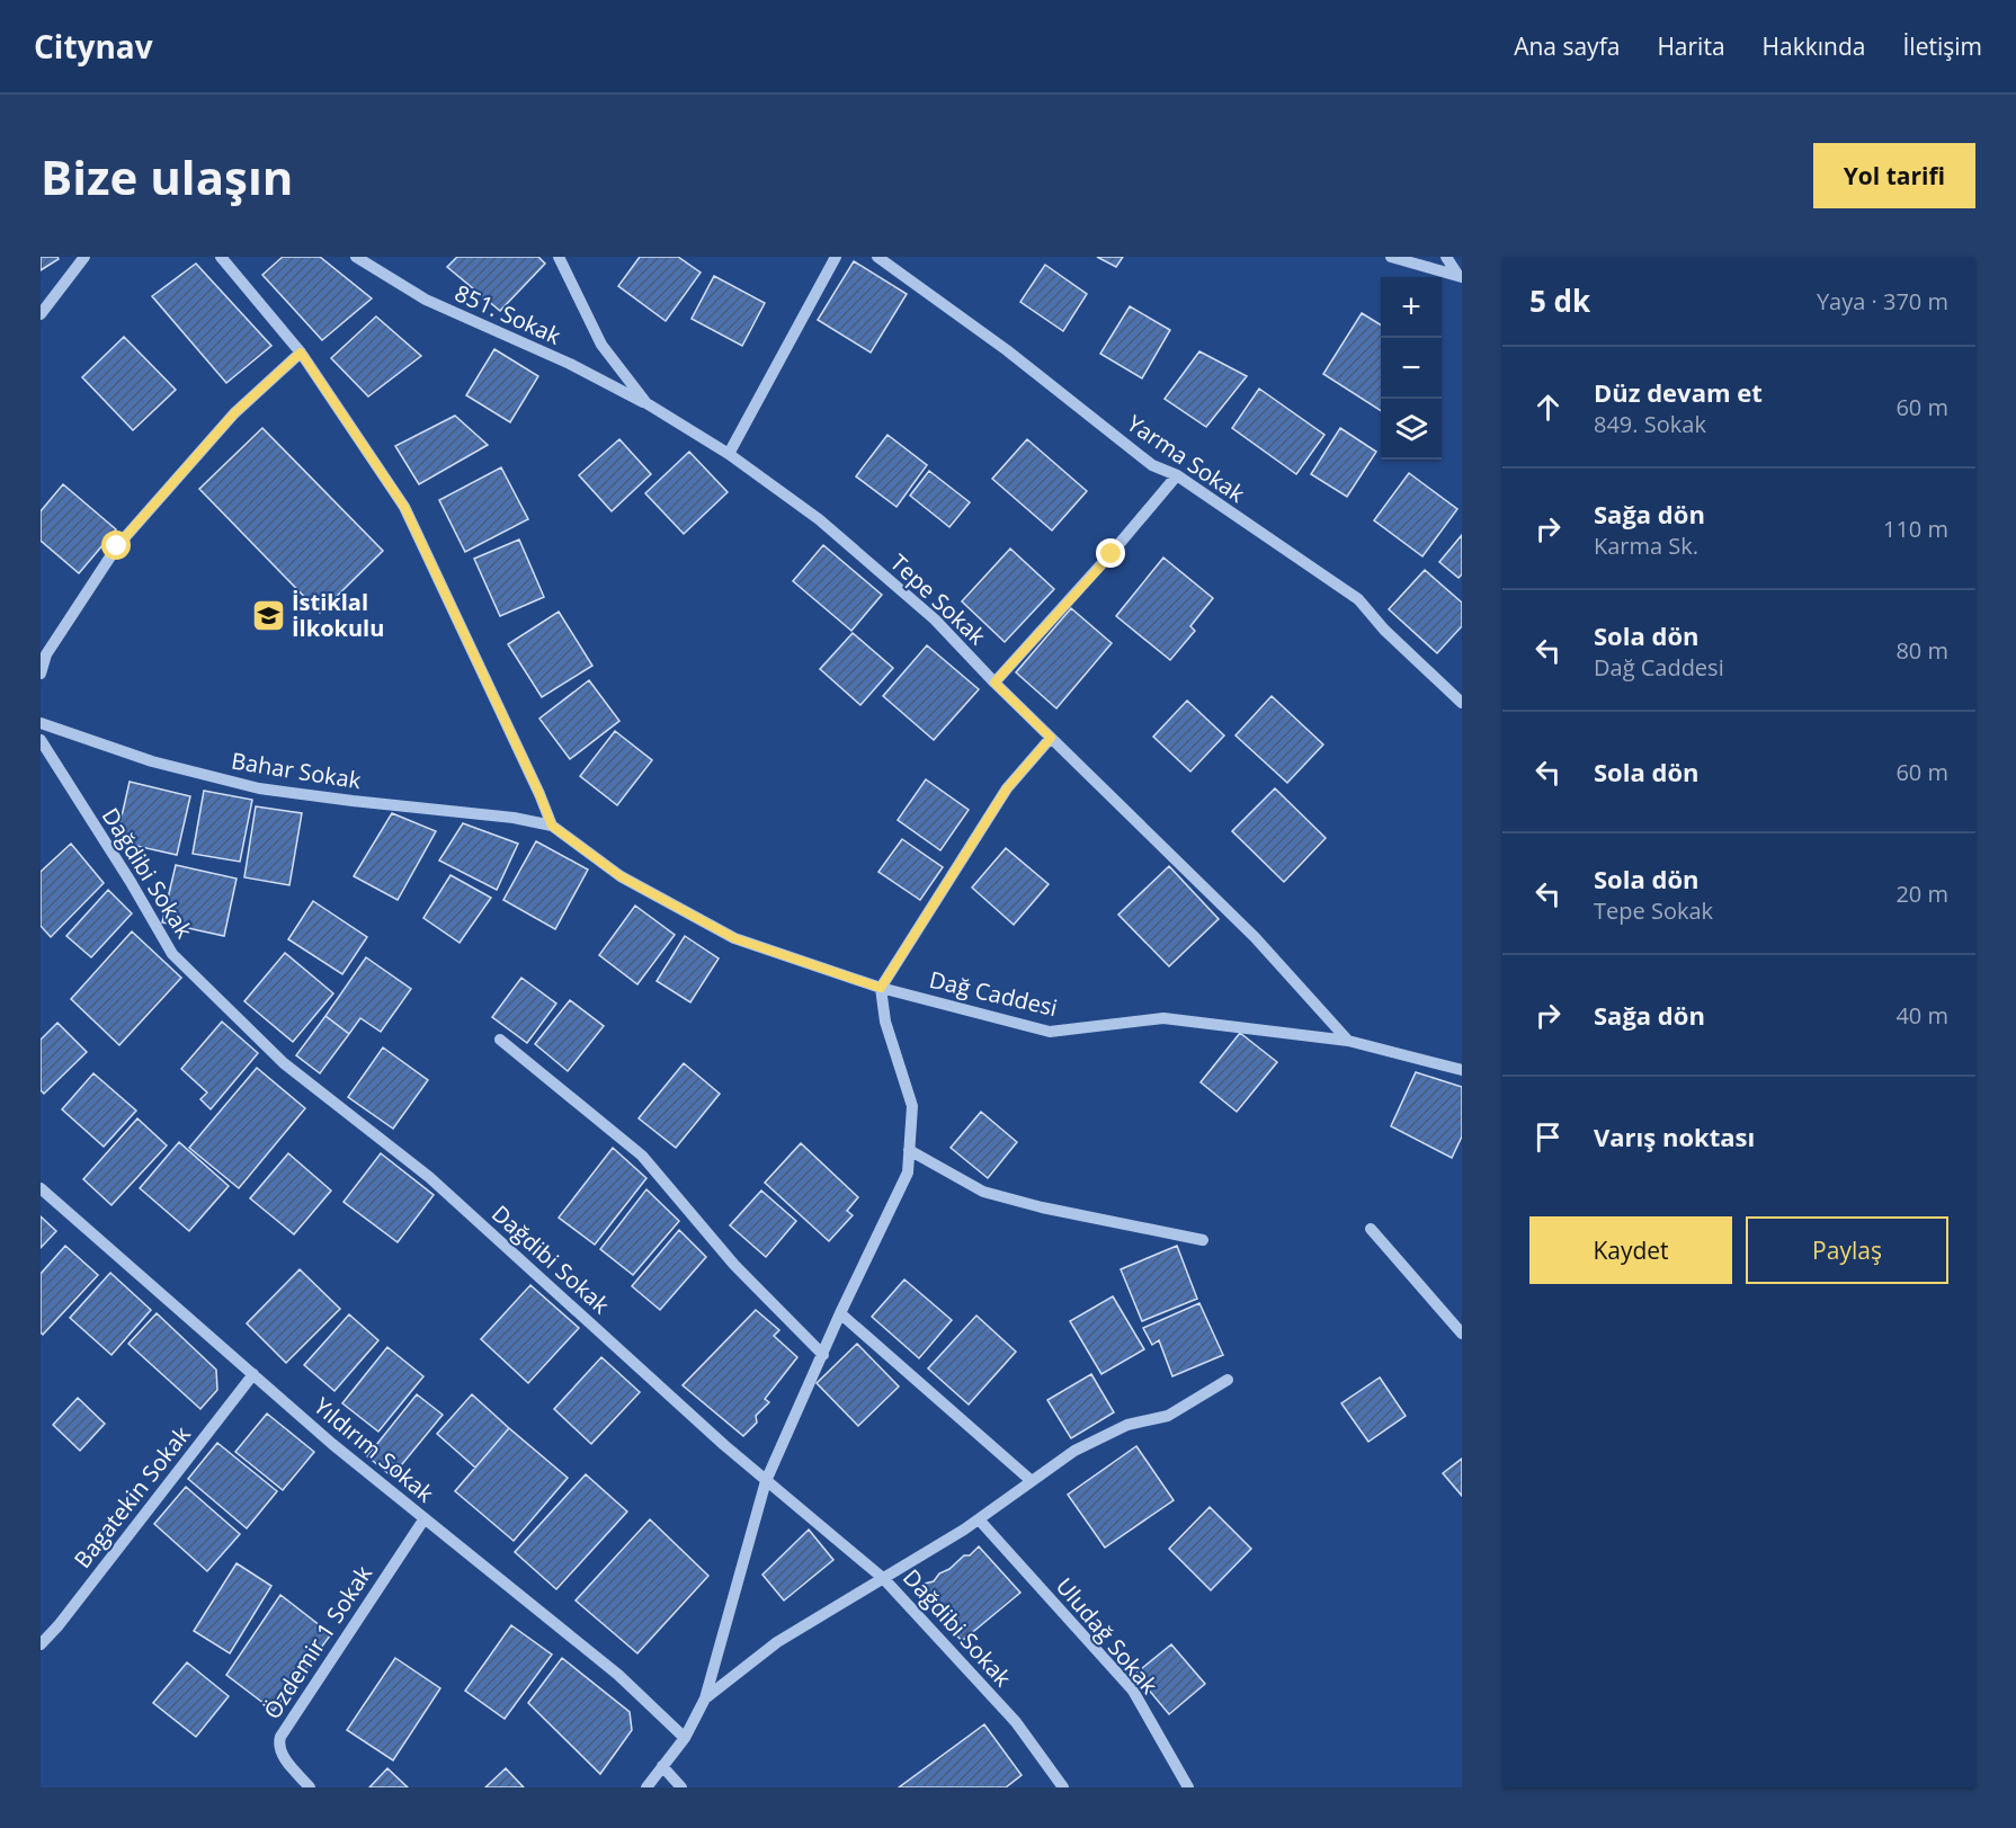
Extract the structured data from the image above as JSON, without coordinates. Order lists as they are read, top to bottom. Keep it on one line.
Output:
{"streets":{"street":["851. Sokak","Yarma Sokak","Tepe Sokak","Bahar Sokak","Dağdibi Sokak","Dağ Caddesi","Yıldırım Sokak","Bagatekin Sokak","Uludağ Sokak","Özdemir 1 Sokak"]},"crossings":[["851. Sokak","Tepe Sokak"],["Tepe Sokak","Dağ Caddesi"],["Bahar Sokak","Dağ Caddesi"],["Yıldırım Sokak","Bagatekin Sokak"],["Yıldırım Sokak","Özdemir 1 Sokak"]],"places":{"school or university":["İstiklal İlkokulu"]},"page":{"header":"Citynav","nav":["Ana sayfa","Harita","Hakkında","İletişim"],"buttons":["Yol tarifi",["Kaydet","Paylaş"]],"title":"Bize ulaşın","heading":["5 dk","Yaya · 370 m"],"map_buttons":["+","−"],"list":[["Düz devam et","849. Sokak","60 m"],["Sağa dön","Karma Sk.","110 m"],["Sola dön","Dağ Caddesi","80 m"],["Sola dön","60 m"],["Sola dön","Tepe Sokak","20 m"],["Sağa dön","40 m"],"Varış noktası"]}}
